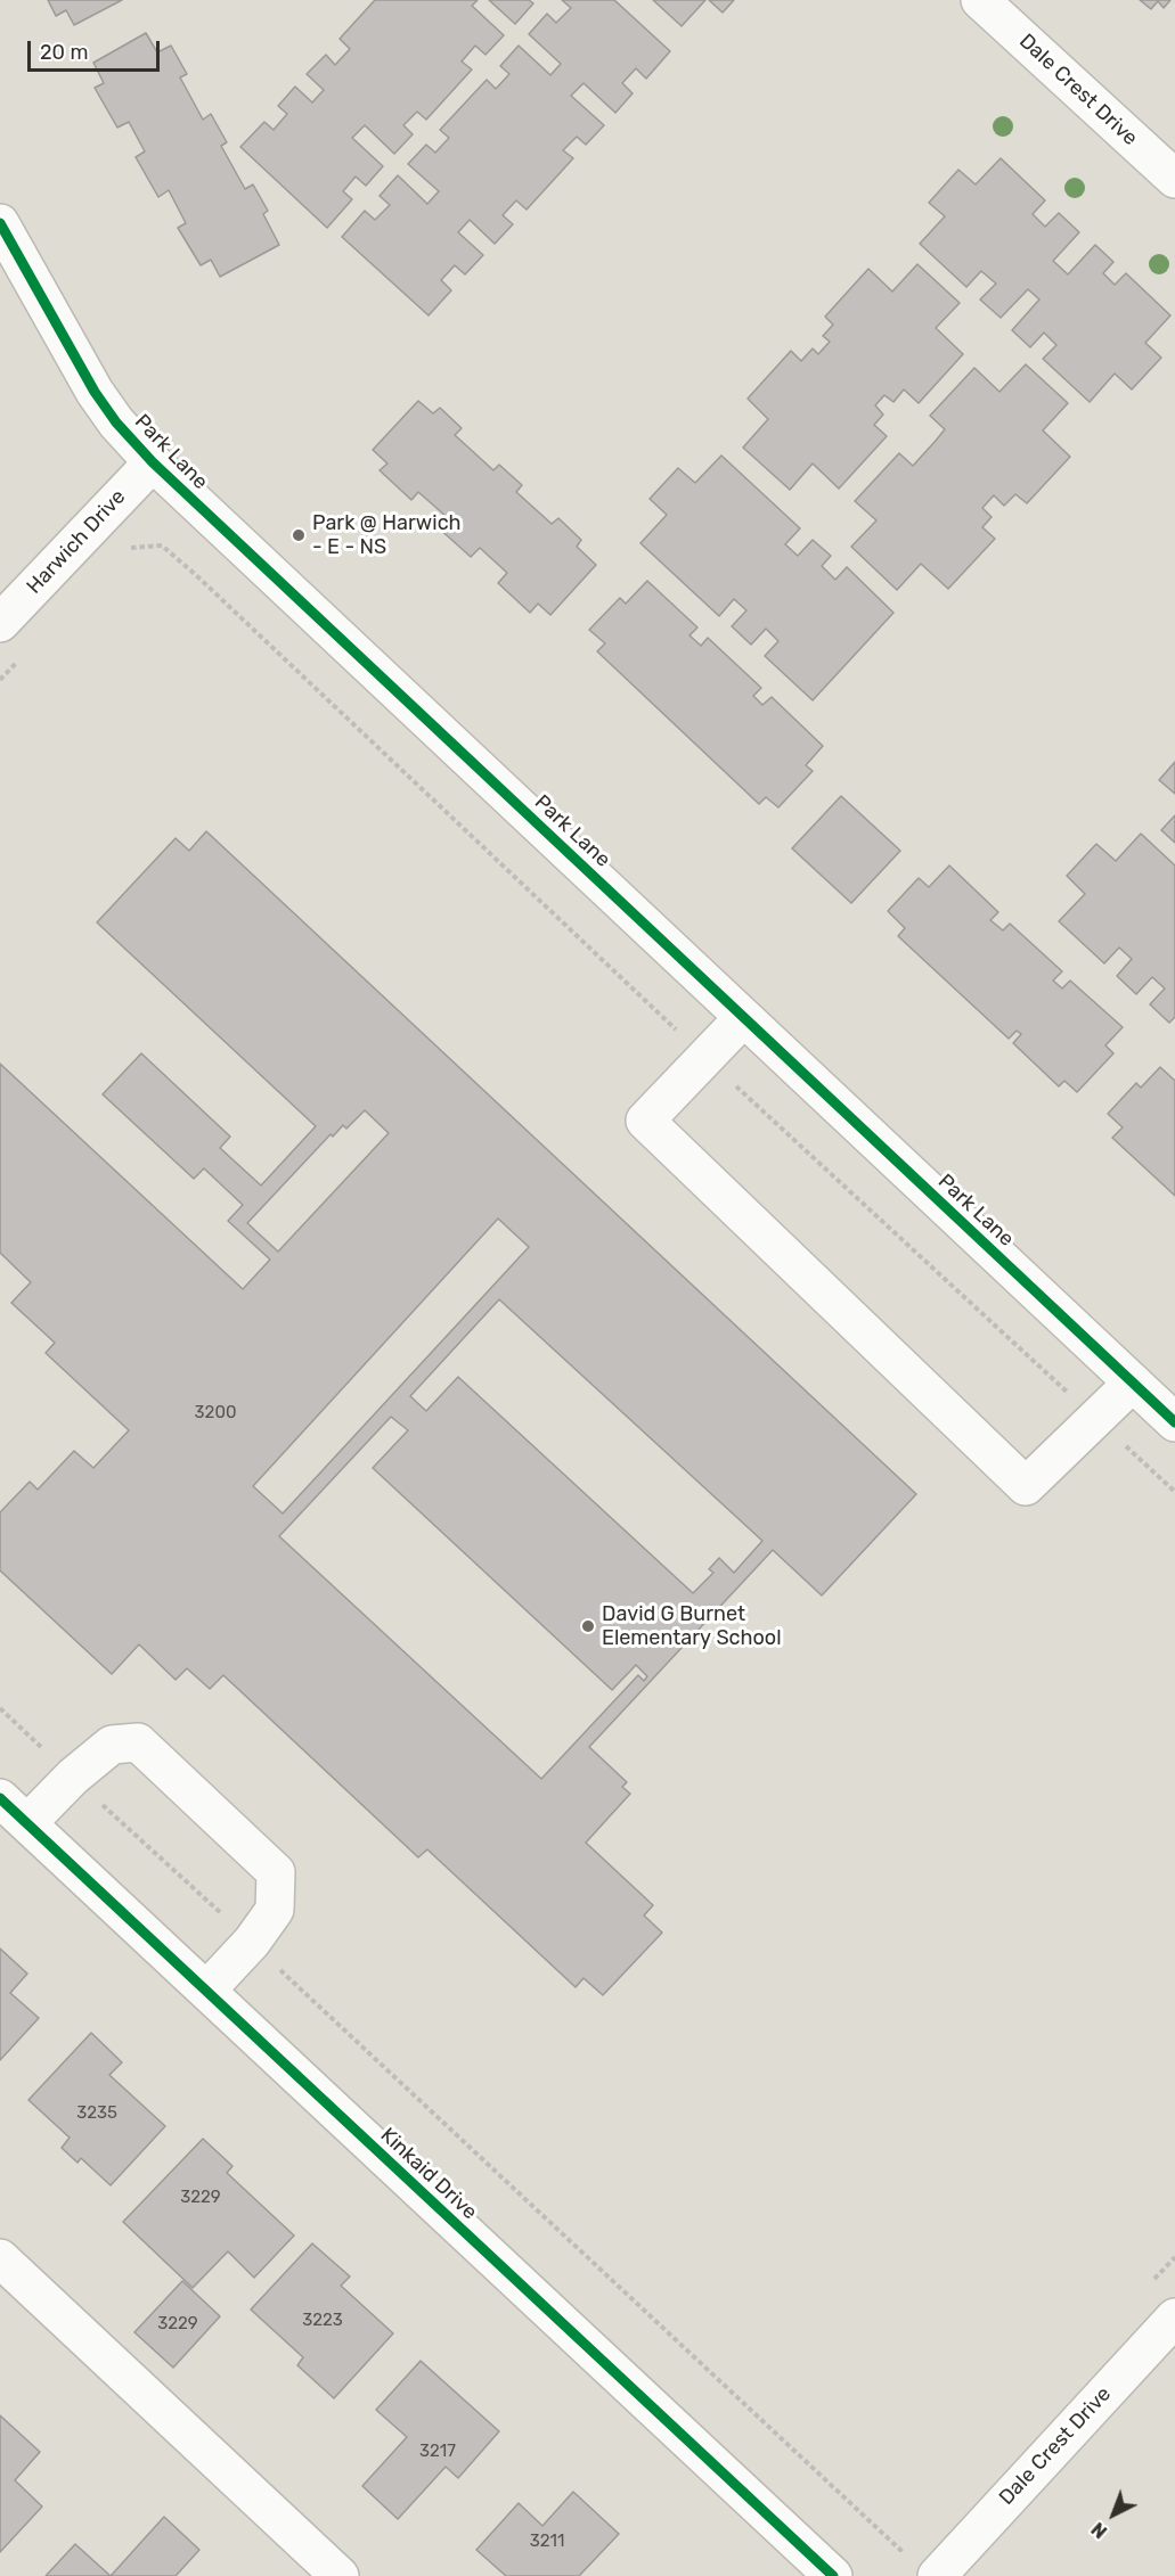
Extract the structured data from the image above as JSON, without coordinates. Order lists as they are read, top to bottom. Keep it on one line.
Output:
{"streets":{"street":["Dale Crest Drive","Park Lane","Harwich Drive","Kinkaid Drive"]},"crossings":[["Park Lane","Harwich Drive"]],"places":["Park @ Harwich - E - NS","David G Burnet Elementary School"],"house_numbers":["3200","3235","3229","3223","3229","3217","3211"],"scale_bar":"20 m","north":"bottom left"}
